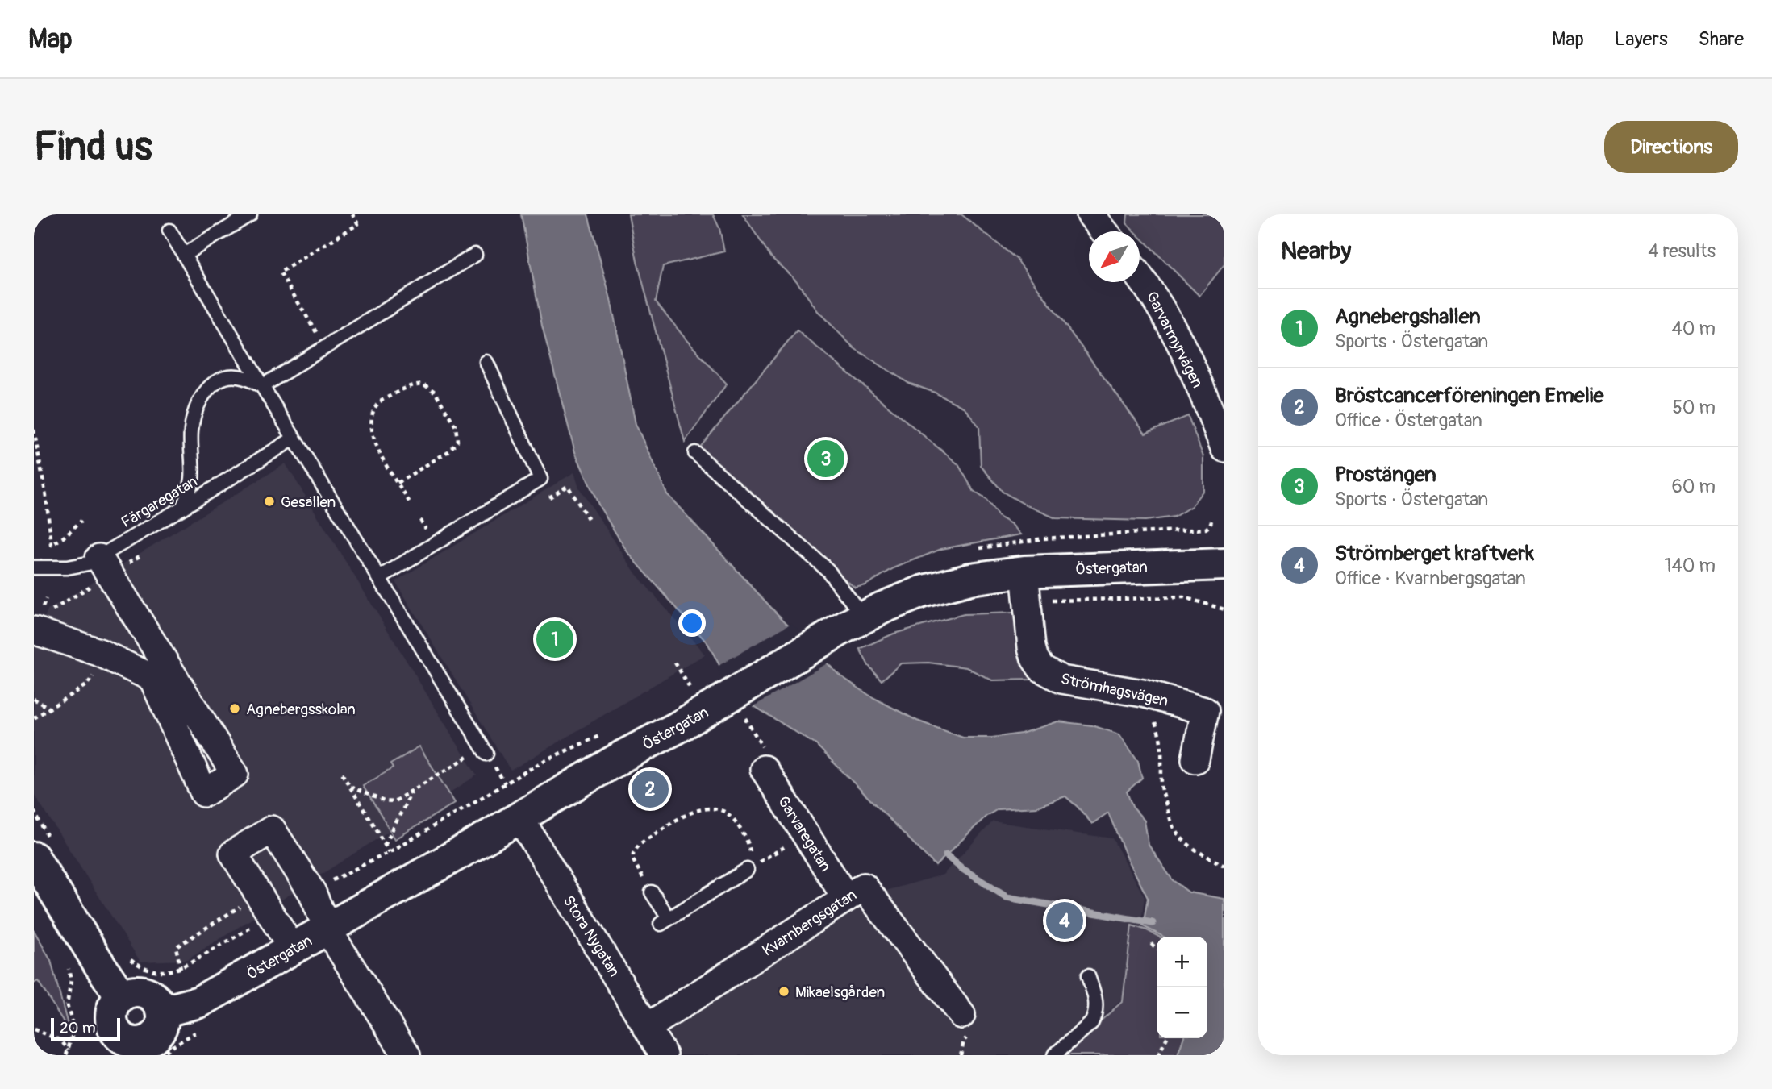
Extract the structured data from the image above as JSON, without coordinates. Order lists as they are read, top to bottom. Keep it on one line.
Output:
{"streets":{"street":["Garvarmyrvägen","Östergatan","Strömhagsvägen","Garvaregatan","Kvarnbergsgatan","Stora Nygatan"],"lane":["Färgaregatan"]},"crossings":[["Östergatan","Strömhagsvägen"],["Östergatan","Stora Nygatan"],["Garvaregatan","Kvarnbergsgatan"],["Kvarnbergsgatan","Stora Nygatan"]],"places":["Gesällen","Agnebergsskolan","Mikaelsgården"],"scale_bar":"20 m","north":"bottom left","page":{"header":"Map","nav":["Map","Layers","Share"],"buttons":"Directions","title":"Find us","heading":["Nearby","4 results"],"list":[{"mark":"1","name":"Agnebergshallen","note":"Sports · Östergatan","value":"40 m"},{"mark":"2","name":"Bröstcancerföreningen Emelie","note":"Office · Östergatan","value":"50 m"},{"mark":"3","name":"Prostängen","note":"Sports · Östergatan","value":"60 m"},{"mark":"4","name":"Strömberget kraftverk","note":"Office · Kvarnbergsgatan","value":"140 m"}],"pins":["3","1","2","4"],"map_buttons":["+","−"],"scale":"20 m"}}
